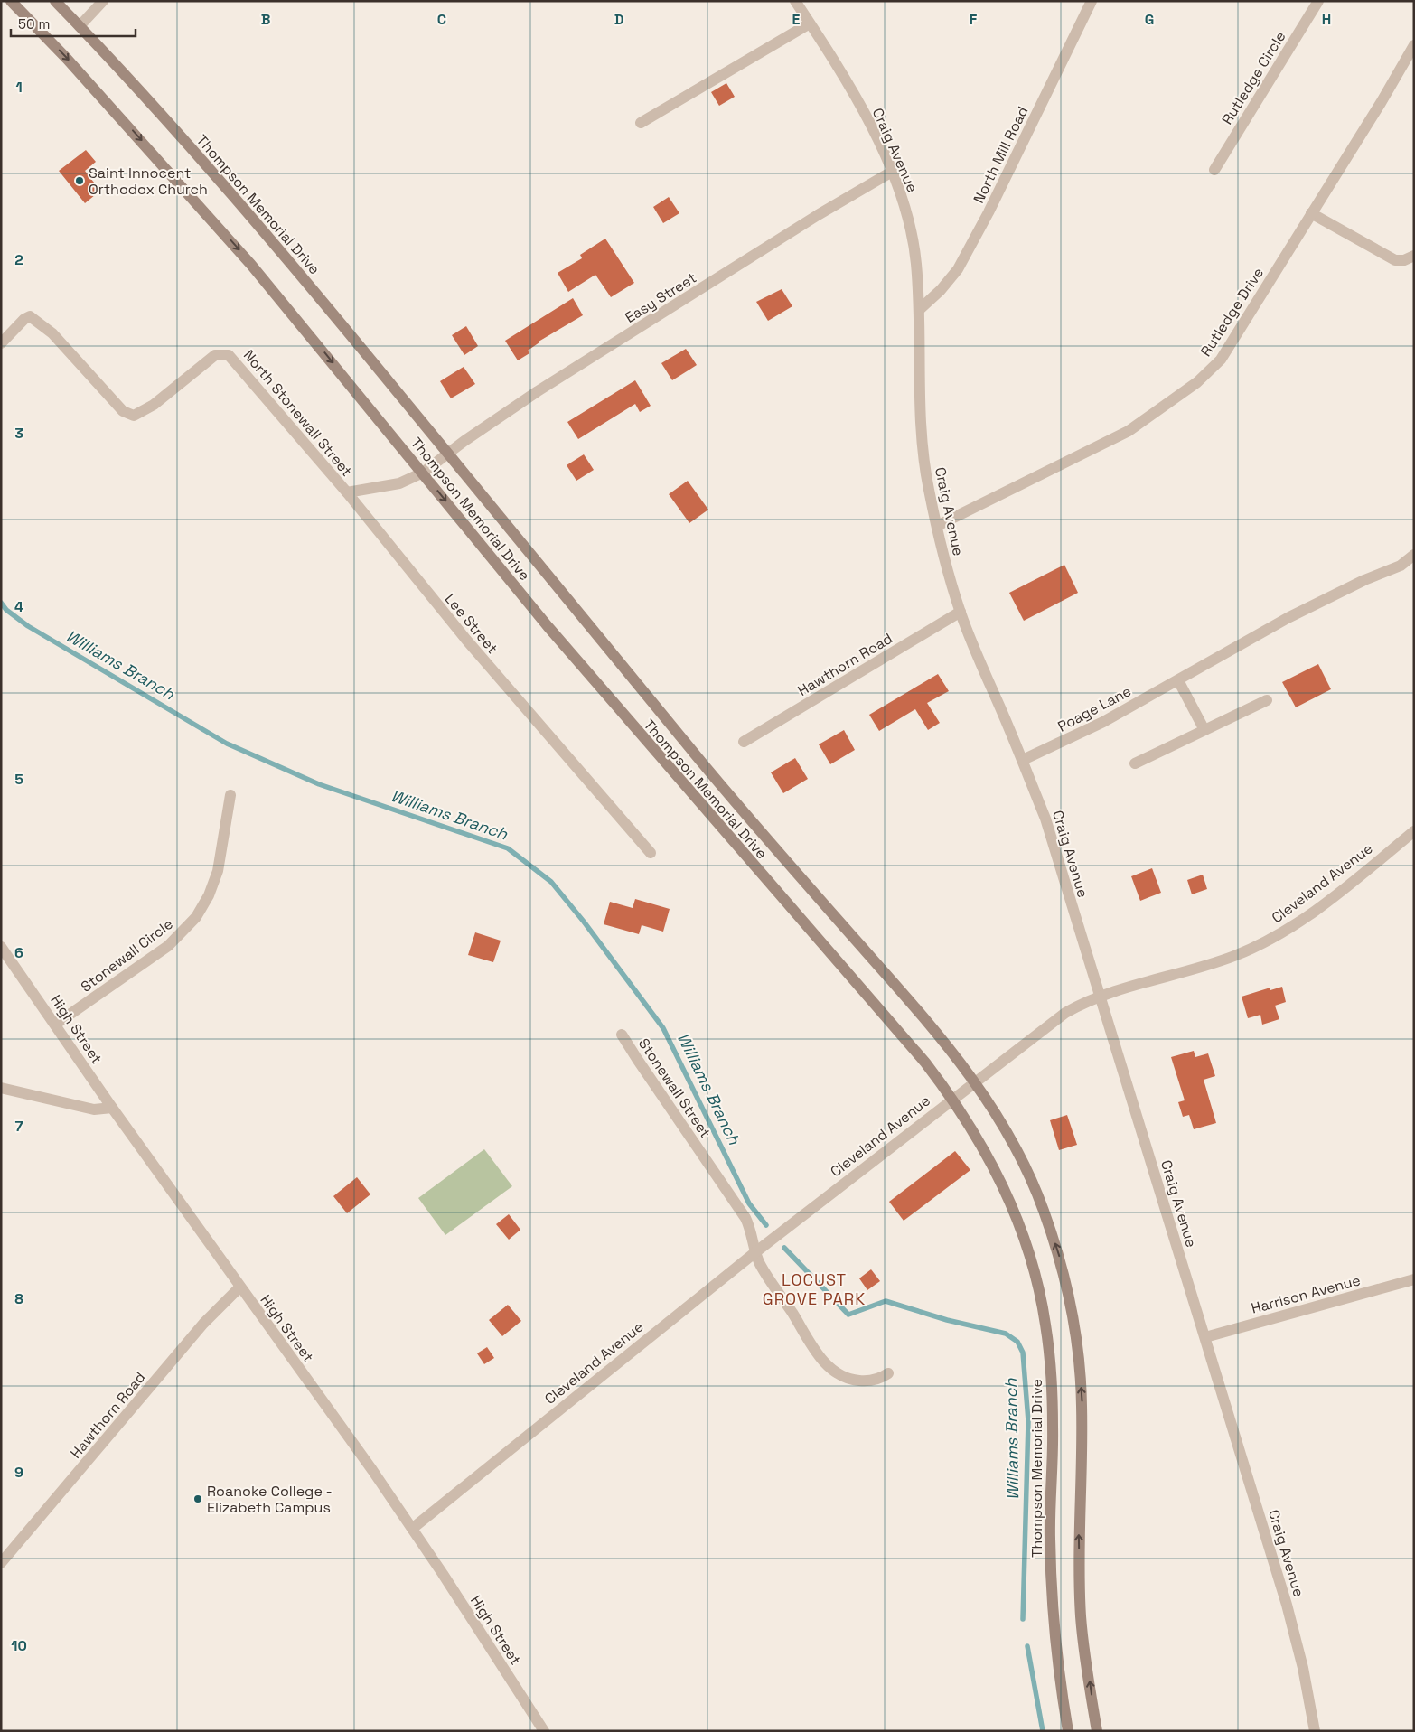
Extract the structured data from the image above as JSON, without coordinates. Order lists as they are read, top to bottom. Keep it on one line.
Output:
{"streets":{"main road":["Thompson Memorial Drive"],"street":["Rutledge Circle","Craig Avenue","North Mill Road","Easy Street","Rutledge Drive","North Stonewall Street","Lee Street","Hawthorn Road","Poage Lane","Cleveland Avenue","Stonewall Circle","High Street","Stonewall Street","Harrison Avenue"]},"crossings":[["Craig Avenue","North Mill Road"],["Craig Avenue","Easy Street"],["Craig Avenue","Rutledge Drive"],["Craig Avenue","Hawthorn Road"],["Craig Avenue","Poage Lane"],["Craig Avenue","Cleveland Avenue"],["Craig Avenue","Harrison Avenue"],["Thompson Memorial Drive","Easy Street"],["Thompson Memorial Drive","Cleveland Avenue"],["North Stonewall Street","Lee Street"],["Hawthorn Road","High Street"],["Cleveland Avenue","High Street"],["Cleveland Avenue","Stonewall Street"],["Stonewall Circle","High Street"]],"districts":["LOCUST GROVE PARK"],"water":["Williams Branch"],"places":["Saint Innocent Orthodox Church","Roanoke College - Elizabeth Campus"],"scale_bar":"50 m","grid":{"columns":["B","C","D","E","F","G","H"],"rows":["1","2","3","4","5","6","7","8","9","10"]}}
